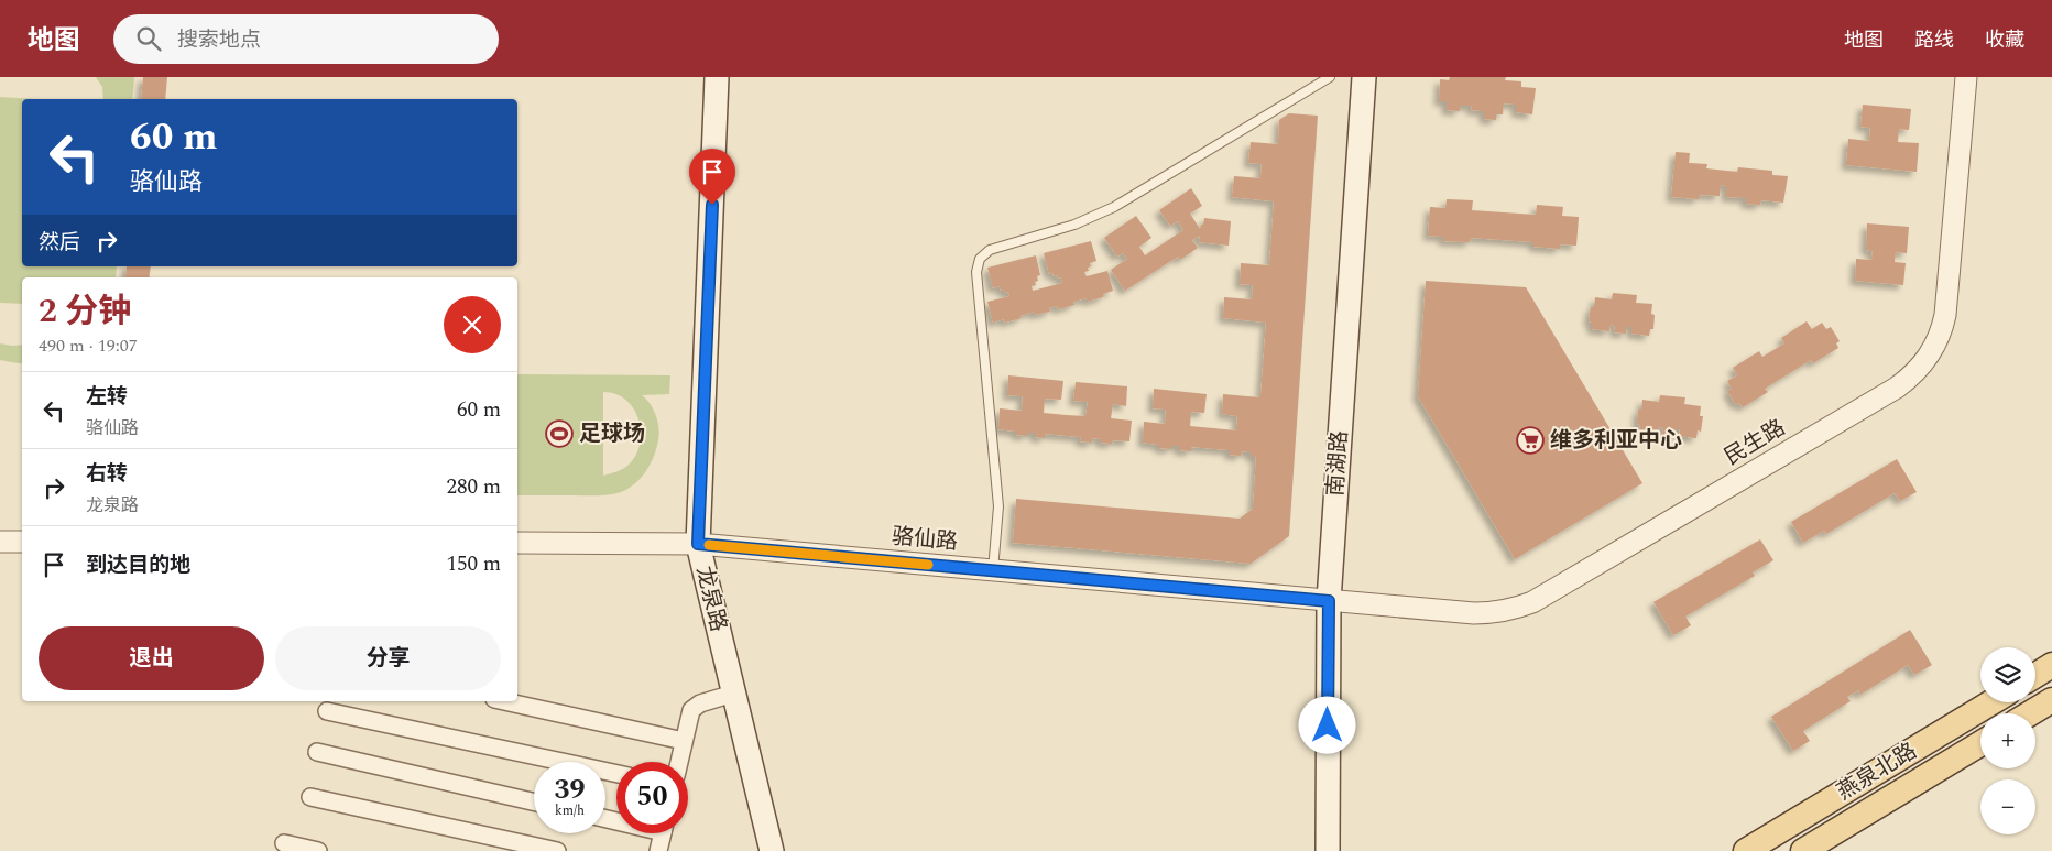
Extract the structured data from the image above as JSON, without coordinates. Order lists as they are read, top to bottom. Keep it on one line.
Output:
{"streets":{"main road":["南湖路","龙泉路","燕泉北路"],"street":["民生路","骆仙路"]},"crossings":[["民生路","南湖路"],["民生路","骆仙路"],["南湖路","骆仙路"],["骆仙路","龙泉路"]],"places":{"sports":["足球场"],"supermarket":["维多利亚中心"]},"page":{"header":"地图","search":"搜索地点","nav":["地图","路线","收藏"],"turn":["60 m","骆仙路"],"then":"然后","heading":["2 分钟","490 m · 19:07"],"list":[{"name":"左转","note":"骆仙路","value":"60 m"},{"name":"右转","note":"龙泉路","value":"280 m"},{"name":"到达目的地","value":"150 m"}],"buttons":["退出","分享"],"map_buttons":["+","−"],"speed":"39 km/h","limit":"50"}}
